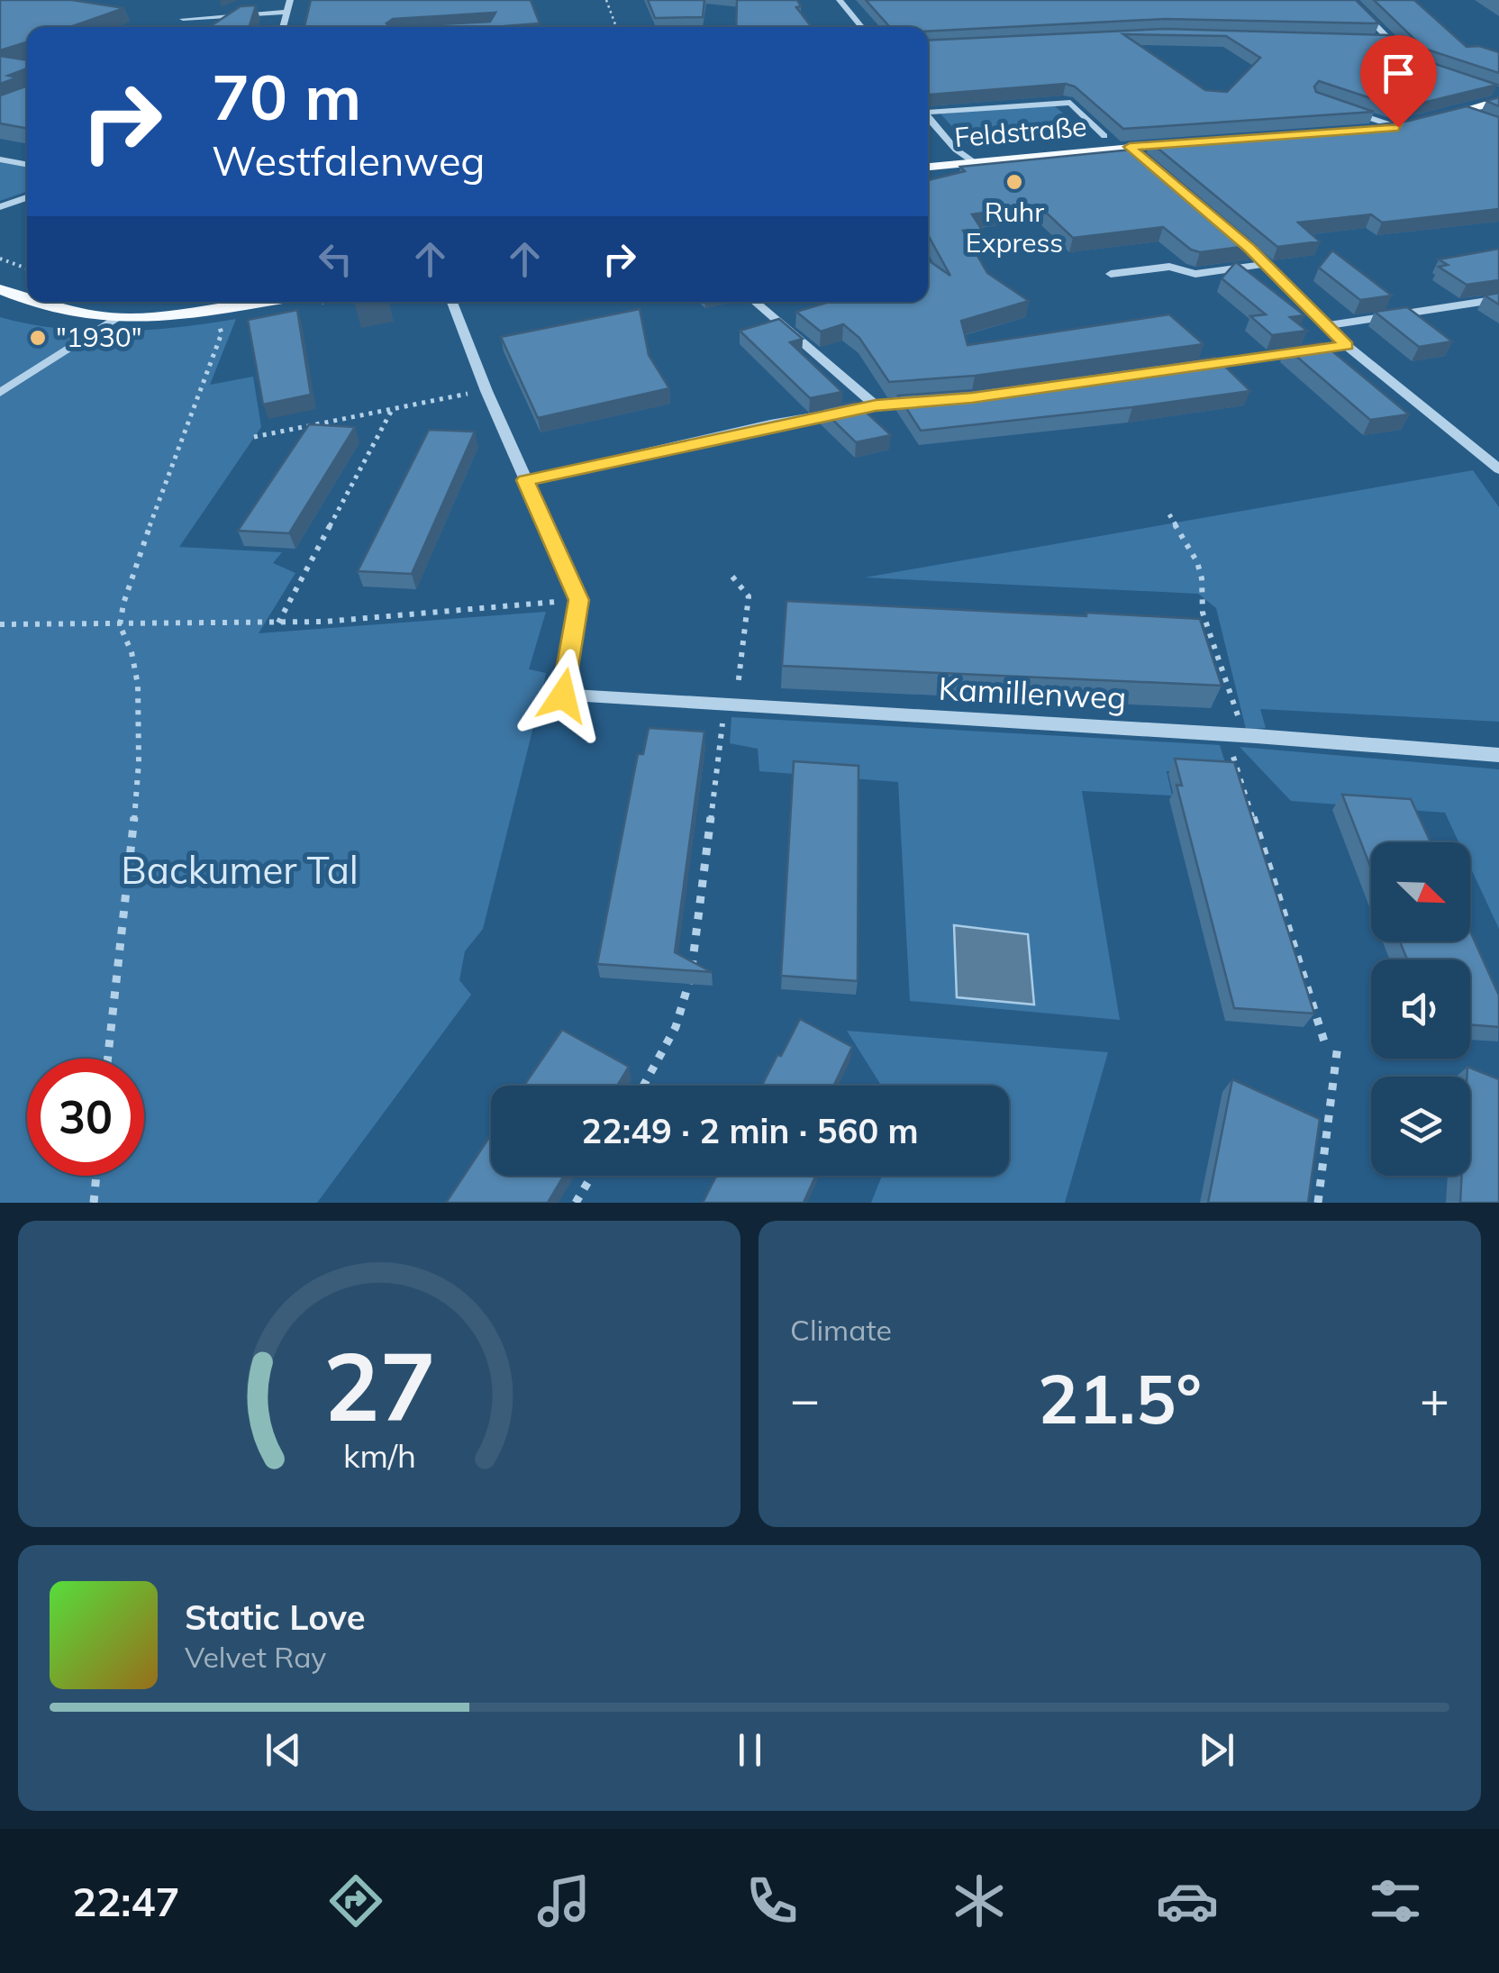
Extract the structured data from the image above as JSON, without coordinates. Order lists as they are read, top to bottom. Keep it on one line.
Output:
{"streets":{"main road":["Feldstraße"],"street":["Kamillenweg"]},"parks":["Backumer Tal"],"places":["Ruhr Express","\"1930\""],"north":"bottom right","page":{"turn":["70 m","Westfalenweg"],"limit":"30","trip":"22:49 · 2 min · 560 m","tile":"Climate","heat":["−","21.5°","+"],"song":["Static Love","Velvet Ray"],"tabs":"22:47","gauge":["27","km/h"]}}
